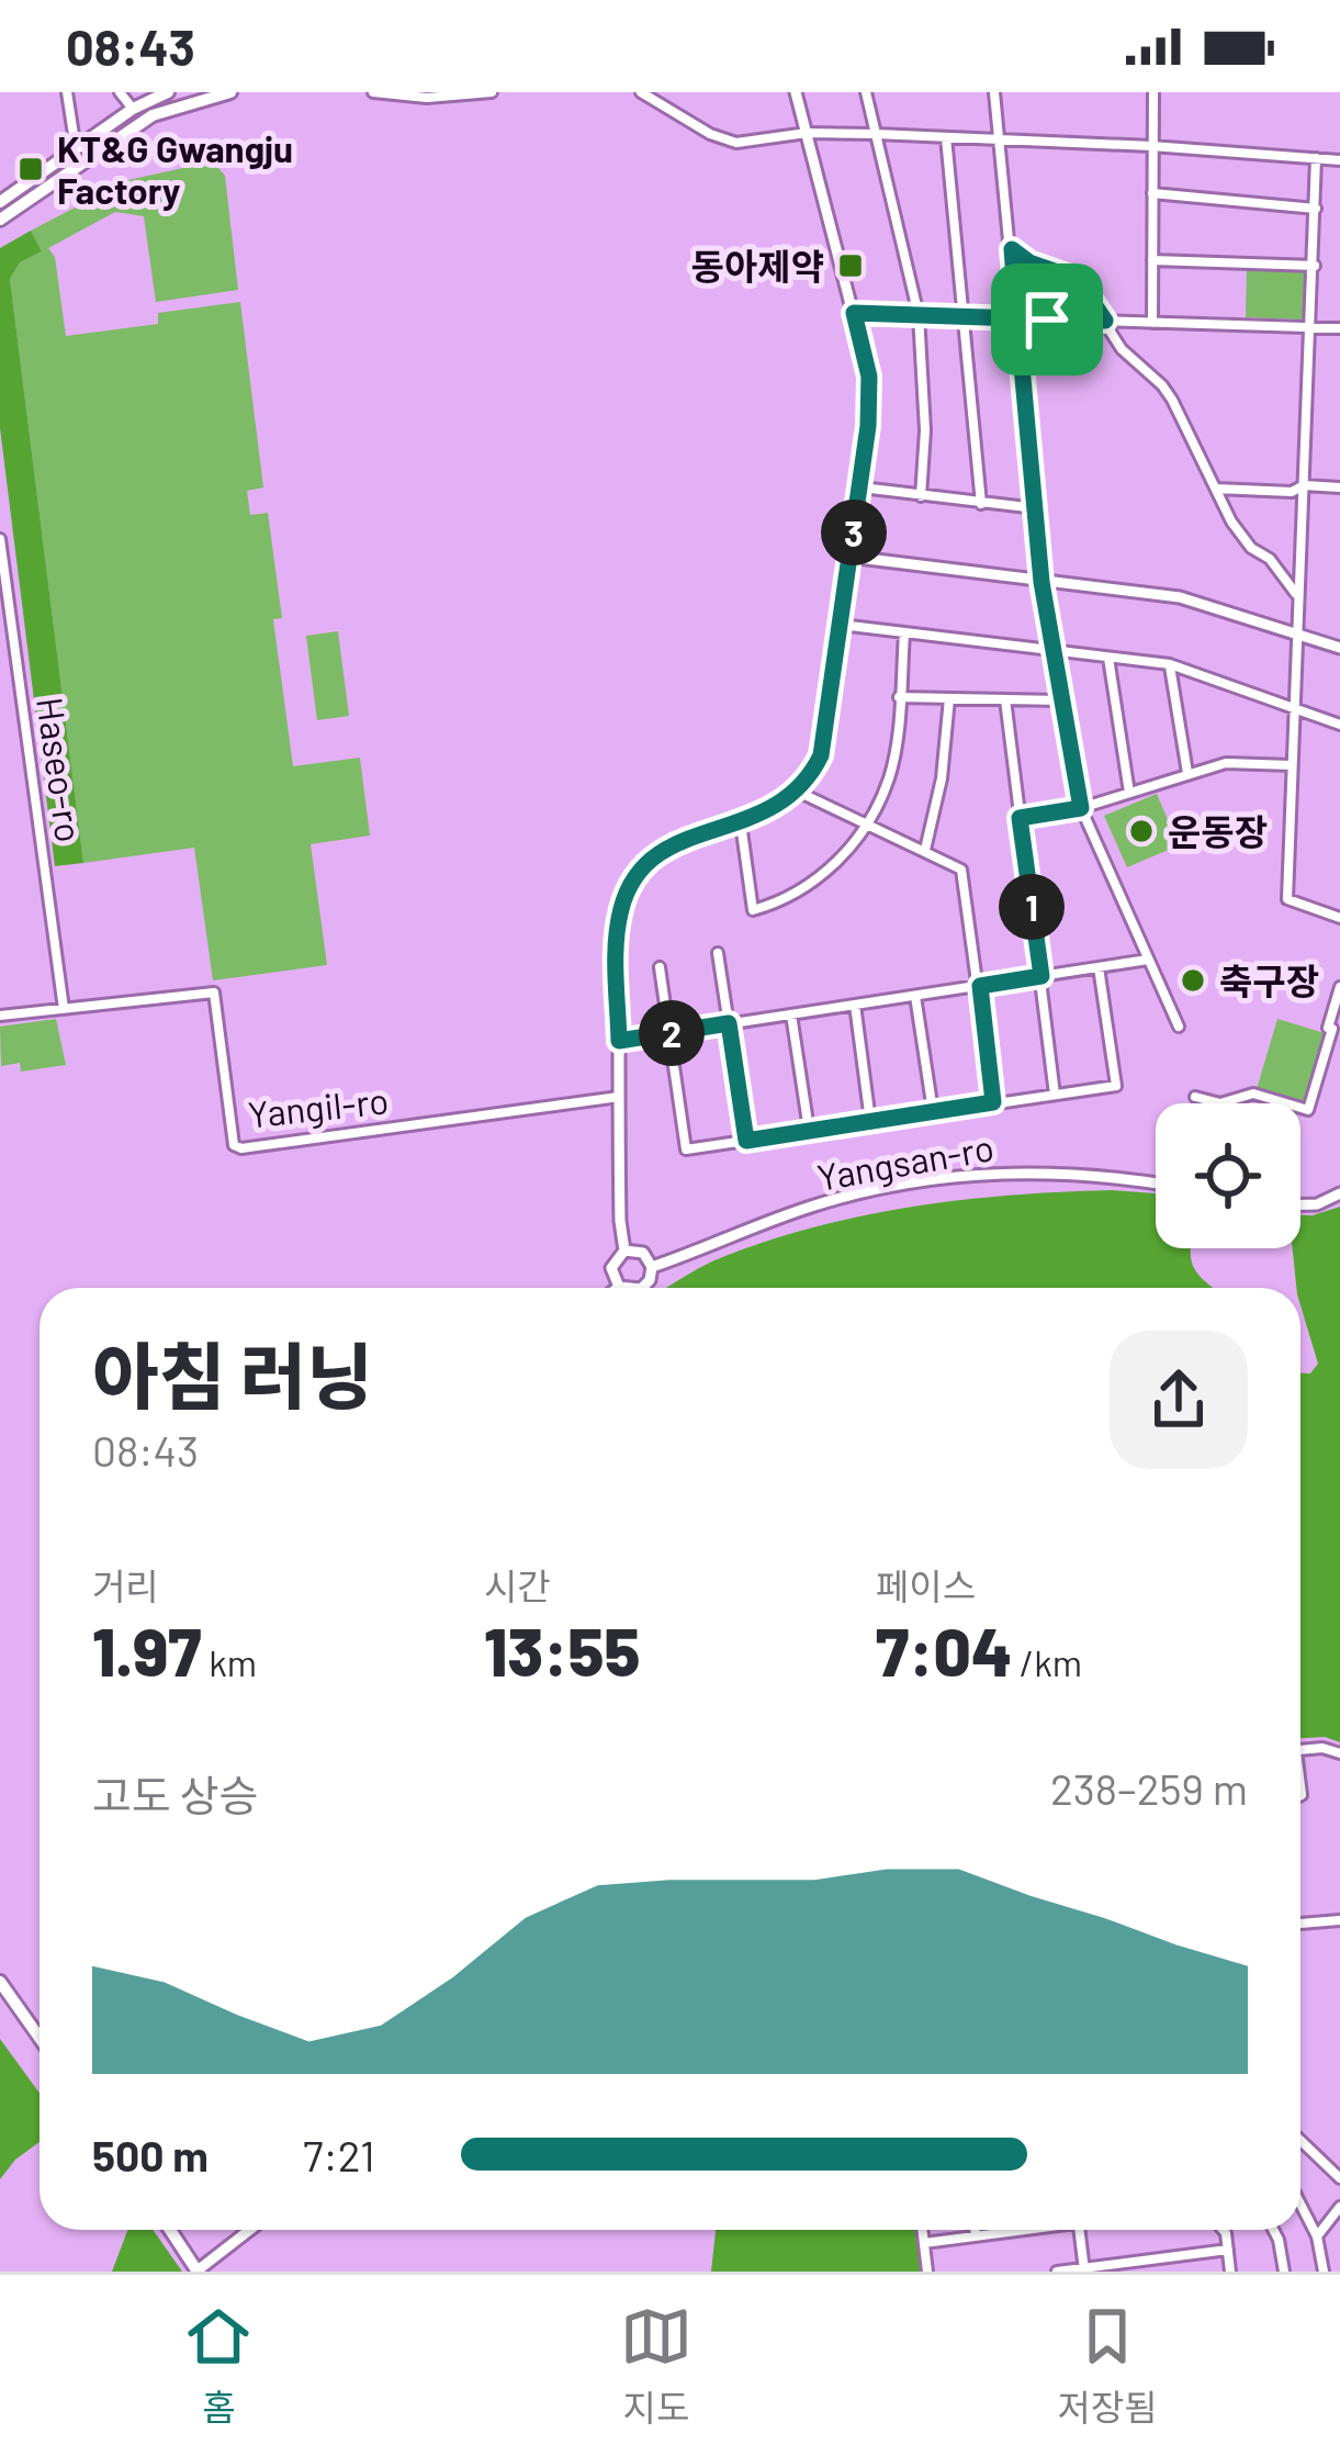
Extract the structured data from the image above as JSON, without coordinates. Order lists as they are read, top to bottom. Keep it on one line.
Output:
{"streets":{"street":["Haseo-ro","Yangil-ro","Yangsan-ro"]},"crossings":[["Haseo-ro","Yangil-ro"]],"places":{"transit":["KT&G Gwangju Factory","동아제약"],"other":["운동장","축구장"]},"page":{"status":"08:43","pins":["3","1","2"],"heading":["아침 러닝","08:43"],"stats":[["거리","1.97 km"],["시간","13:55"],["페이스","7:04 /km"]],"chart":["고도 상승","238–259 m"],"list":[{"name":"500 m","note":"7:21"}],"tabs":["홈","지도","저장됨"]}}
